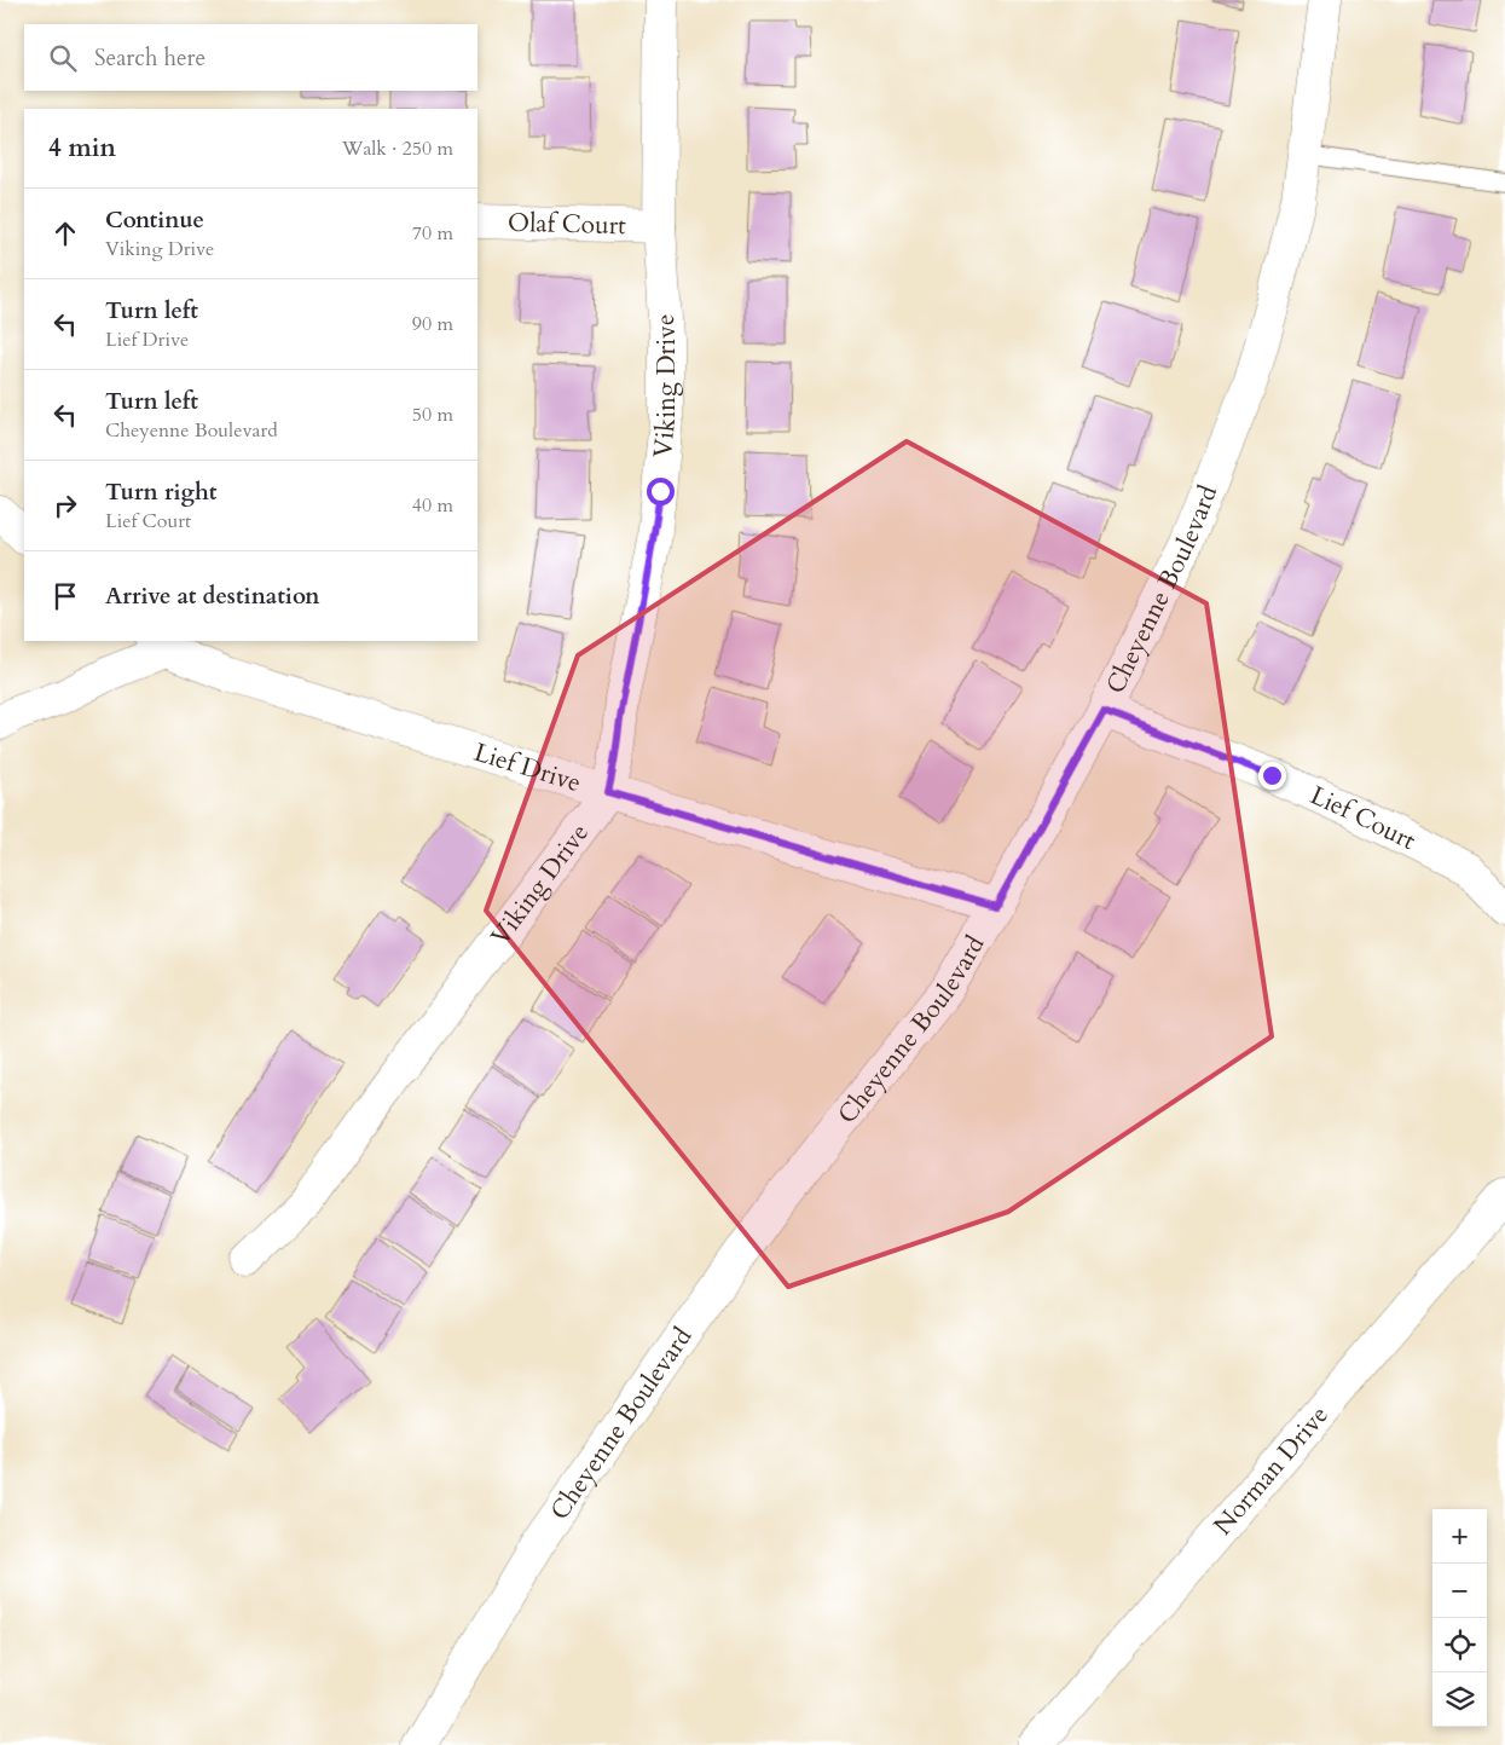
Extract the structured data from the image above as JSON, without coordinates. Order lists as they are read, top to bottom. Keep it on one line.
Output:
{"streets":{"street":["Olaf Court","Viking Drive","Cheyenne Boulevard","Lief Drive","Lief Court","Norman Drive"]},"crossings":[["Olaf Court","Viking Drive"],["Viking Drive","Lief Drive"],["Cheyenne Boulevard","Lief Drive"],["Cheyenne Boulevard","Lief Court"]],"page":{"search":"Search here","heading":["4 min","Walk · 250 m"],"list":[["Continue","Viking Drive","70 m"],["Turn left","Lief Drive","90 m"],["Turn left","Cheyenne Boulevard","50 m"],["Turn right","Lief Court","40 m"],"Arrive at destination"],"map_buttons":["+","−"]}}
